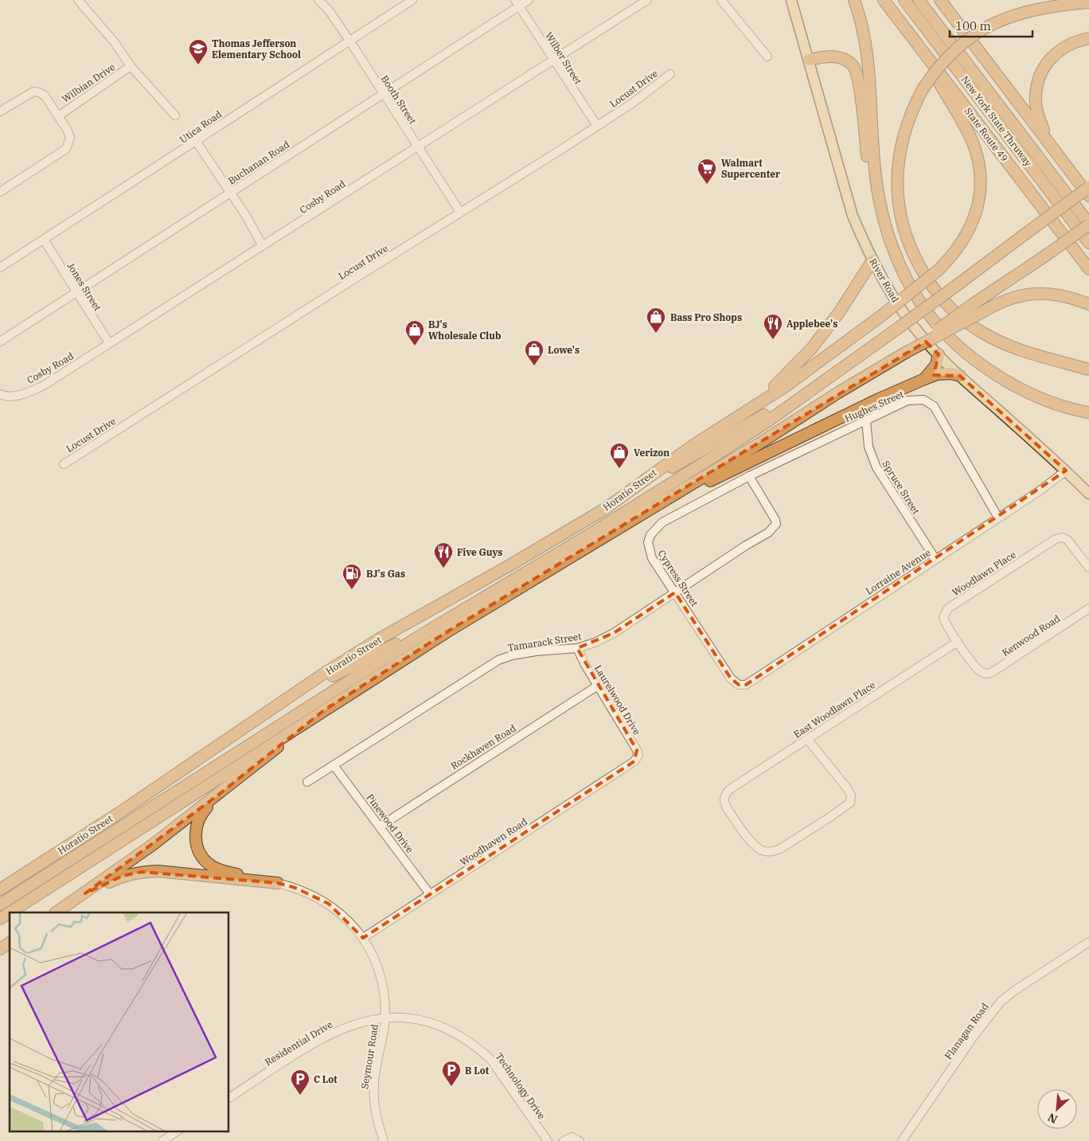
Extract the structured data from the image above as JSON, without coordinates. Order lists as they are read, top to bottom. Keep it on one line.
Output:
{"streets":{"highway":["New York State Thruway","State Route 49","Horatio Street"],"main road":["River Road"],"street":["Wilber Street","Wilbian Drive","Locust Drive","Booth Street","Utica Road","Buchanan Road","Cosby Road","Jones Street","Hughes Street","Spruce Street","Lorraine Avenue","Woodlawn Place","Cypress Street","Kenwood Road","Tamarack Street","Laurelwood Drive","East Woodlawn Place","Rockhaven Road","Pinewood Drive","Woodhaven Road","Flanagan Road","Residential Drive","Seymour Road","Technology Drive"]},"crossings":[["Wilber Street","Locust Drive"],["Wilber Street","Buchanan Road"],["Wilber Street","Cosby Road"],["Locust Drive","Booth Street"],["Booth Street","Utica Road"],["Booth Street","Buchanan Road"],["Booth Street","Cosby Road"],["Utica Road","Jones Street"],["Buchanan Road","Jones Street"],["Cosby Road","Jones Street"],["River Road","Lorraine Avenue"],["Hughes Street","Spruce Street"],["Hughes Street","Lorraine Avenue"],["Hughes Street","Cypress Street"],["Hughes Street","Tamarack Street"],["Spruce Street","Lorraine Avenue"],["Lorraine Avenue","Cypress Street"],["Woodlawn Place","Kenwood Road"],["Woodlawn Place","East Woodlawn Place"],["Cypress Street","Tamarack Street"],["Tamarack Street","Laurelwood Drive"],["Tamarack Street","Pinewood Drive"],["Laurelwood Drive","Rockhaven Road"],["Laurelwood Drive","Woodhaven Road"],["Rockhaven Road","Pinewood Drive"],["Pinewood Drive","Woodhaven Road"],["Woodhaven Road","Seymour Road"],["Residential Drive","Seymour Road"],["Residential Drive","Technology Drive"],["Seymour Road","Technology Drive"]],"places":{"school or university":["Thomas Jefferson Elementary School"],"supermarket":["Walmart Supercenter"],"shop":["Bass Pro Shops","BJ's Wholesale Club","Lowe's","Verizon"],"restaurant":["Applebee's","Five Guys"],"fuel station":["BJ's Gas"],"parking":["B Lot","C Lot"]},"scale_bar":"100 m","north":"bottom left"}
